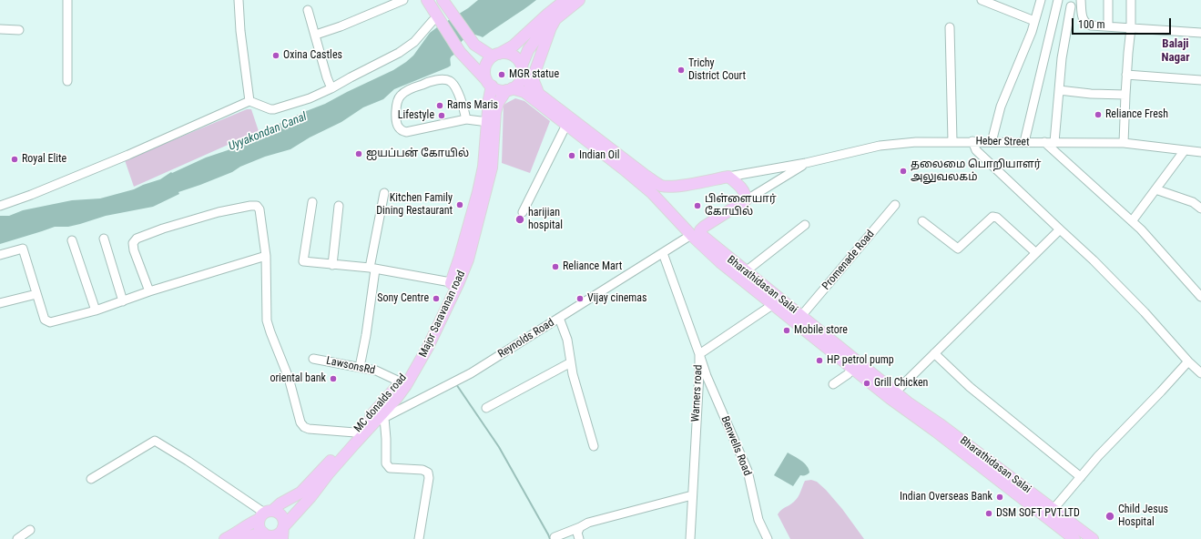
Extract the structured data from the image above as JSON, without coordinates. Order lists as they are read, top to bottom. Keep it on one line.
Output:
{"streets":{"main road":["Bharathidasan Salai","Major Saravanan road","MC donalds road"],"street":["Heber Street","Promenade Road","Reynolds Road","LawsonsRd","Warners road","Benwells Road"]},"crossings":[["Promenade Road","Bharathidasan Salai"],["Bharathidasan Salai","Major Saravanan road"],["Bharathidasan Salai","Reynolds Road"],["Major Saravanan road","Reynolds Road"],["Major Saravanan road","LawsonsRd"],["Major Saravanan road","MC donalds road"],["Reynolds Road","Warners road"],["Reynolds Road","MC donalds road"],["LawsonsRd","MC donalds road"],["Warners road","Benwells Road"]],"districts":["Balaji Nagar"],"water":["Uyyakondan Canal"],"places":["Oxina Castles","Trichy District Court","MGR statue","Rams Maris","Reliance Fresh","Lifestyle","ஐயப்பன் கோயில்","Indian Oil","Royal Elite","தலைமை பொறியாளர் அலுவலகம்","Kitchen Family Dining Restaurant","பிள்ளையார் கோயில்","harijian hospital","Reliance Mart","Sony Centre","Vijay cinemas","Mobile store","HP petrol pump","oriental bank","Grill Chicken","Indian Overseas Bank","DSM SOFT PVT.LTD","Child Jesus Hospital"],"scale_bar":"100 m"}
